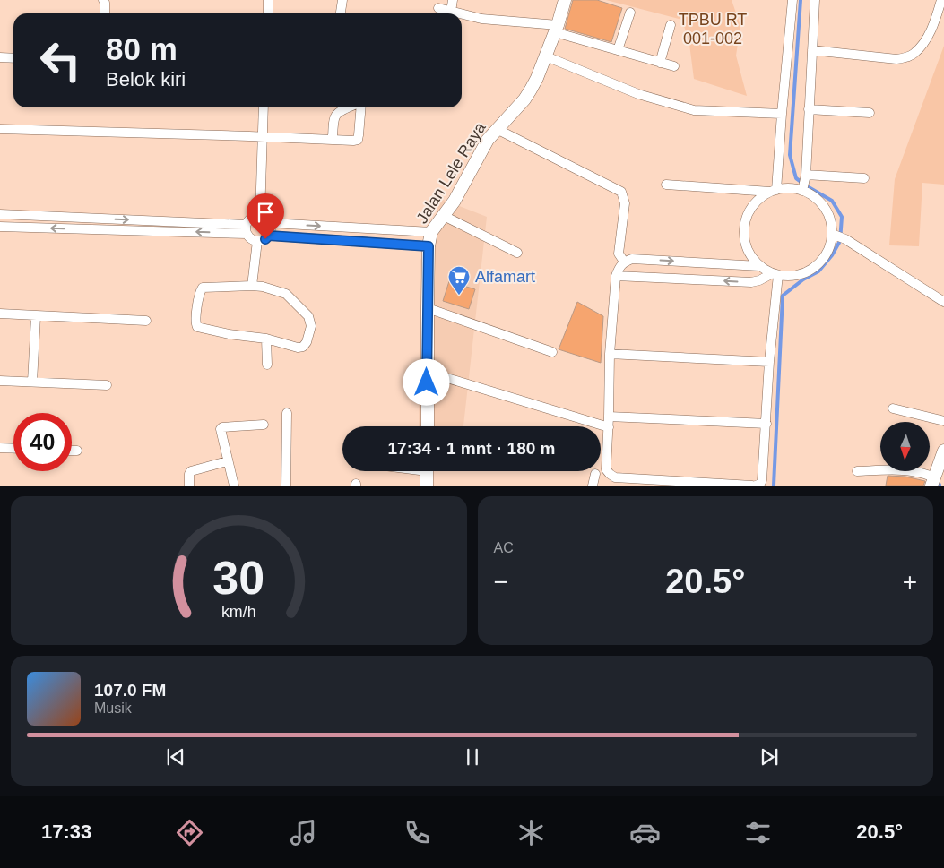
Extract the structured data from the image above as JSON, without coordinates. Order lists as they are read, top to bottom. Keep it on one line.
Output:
{"streets":{"street":["Jalan Lele Raya"]},"parks":["TPBU RT 001-002"],"places":{"supermarket":["Alfamart"]},"north":"bottom","page":{"turn":["80 m","Belok kiri"],"limit":"40","trip":"17:34 · 1 mnt · 180 m","tile":"AC","heat":["−","20.5°","+"],"song":["107.0 FM","Musik"],"tabs":["17:33","20.5°"],"gauge":["30","km/h"]}}
